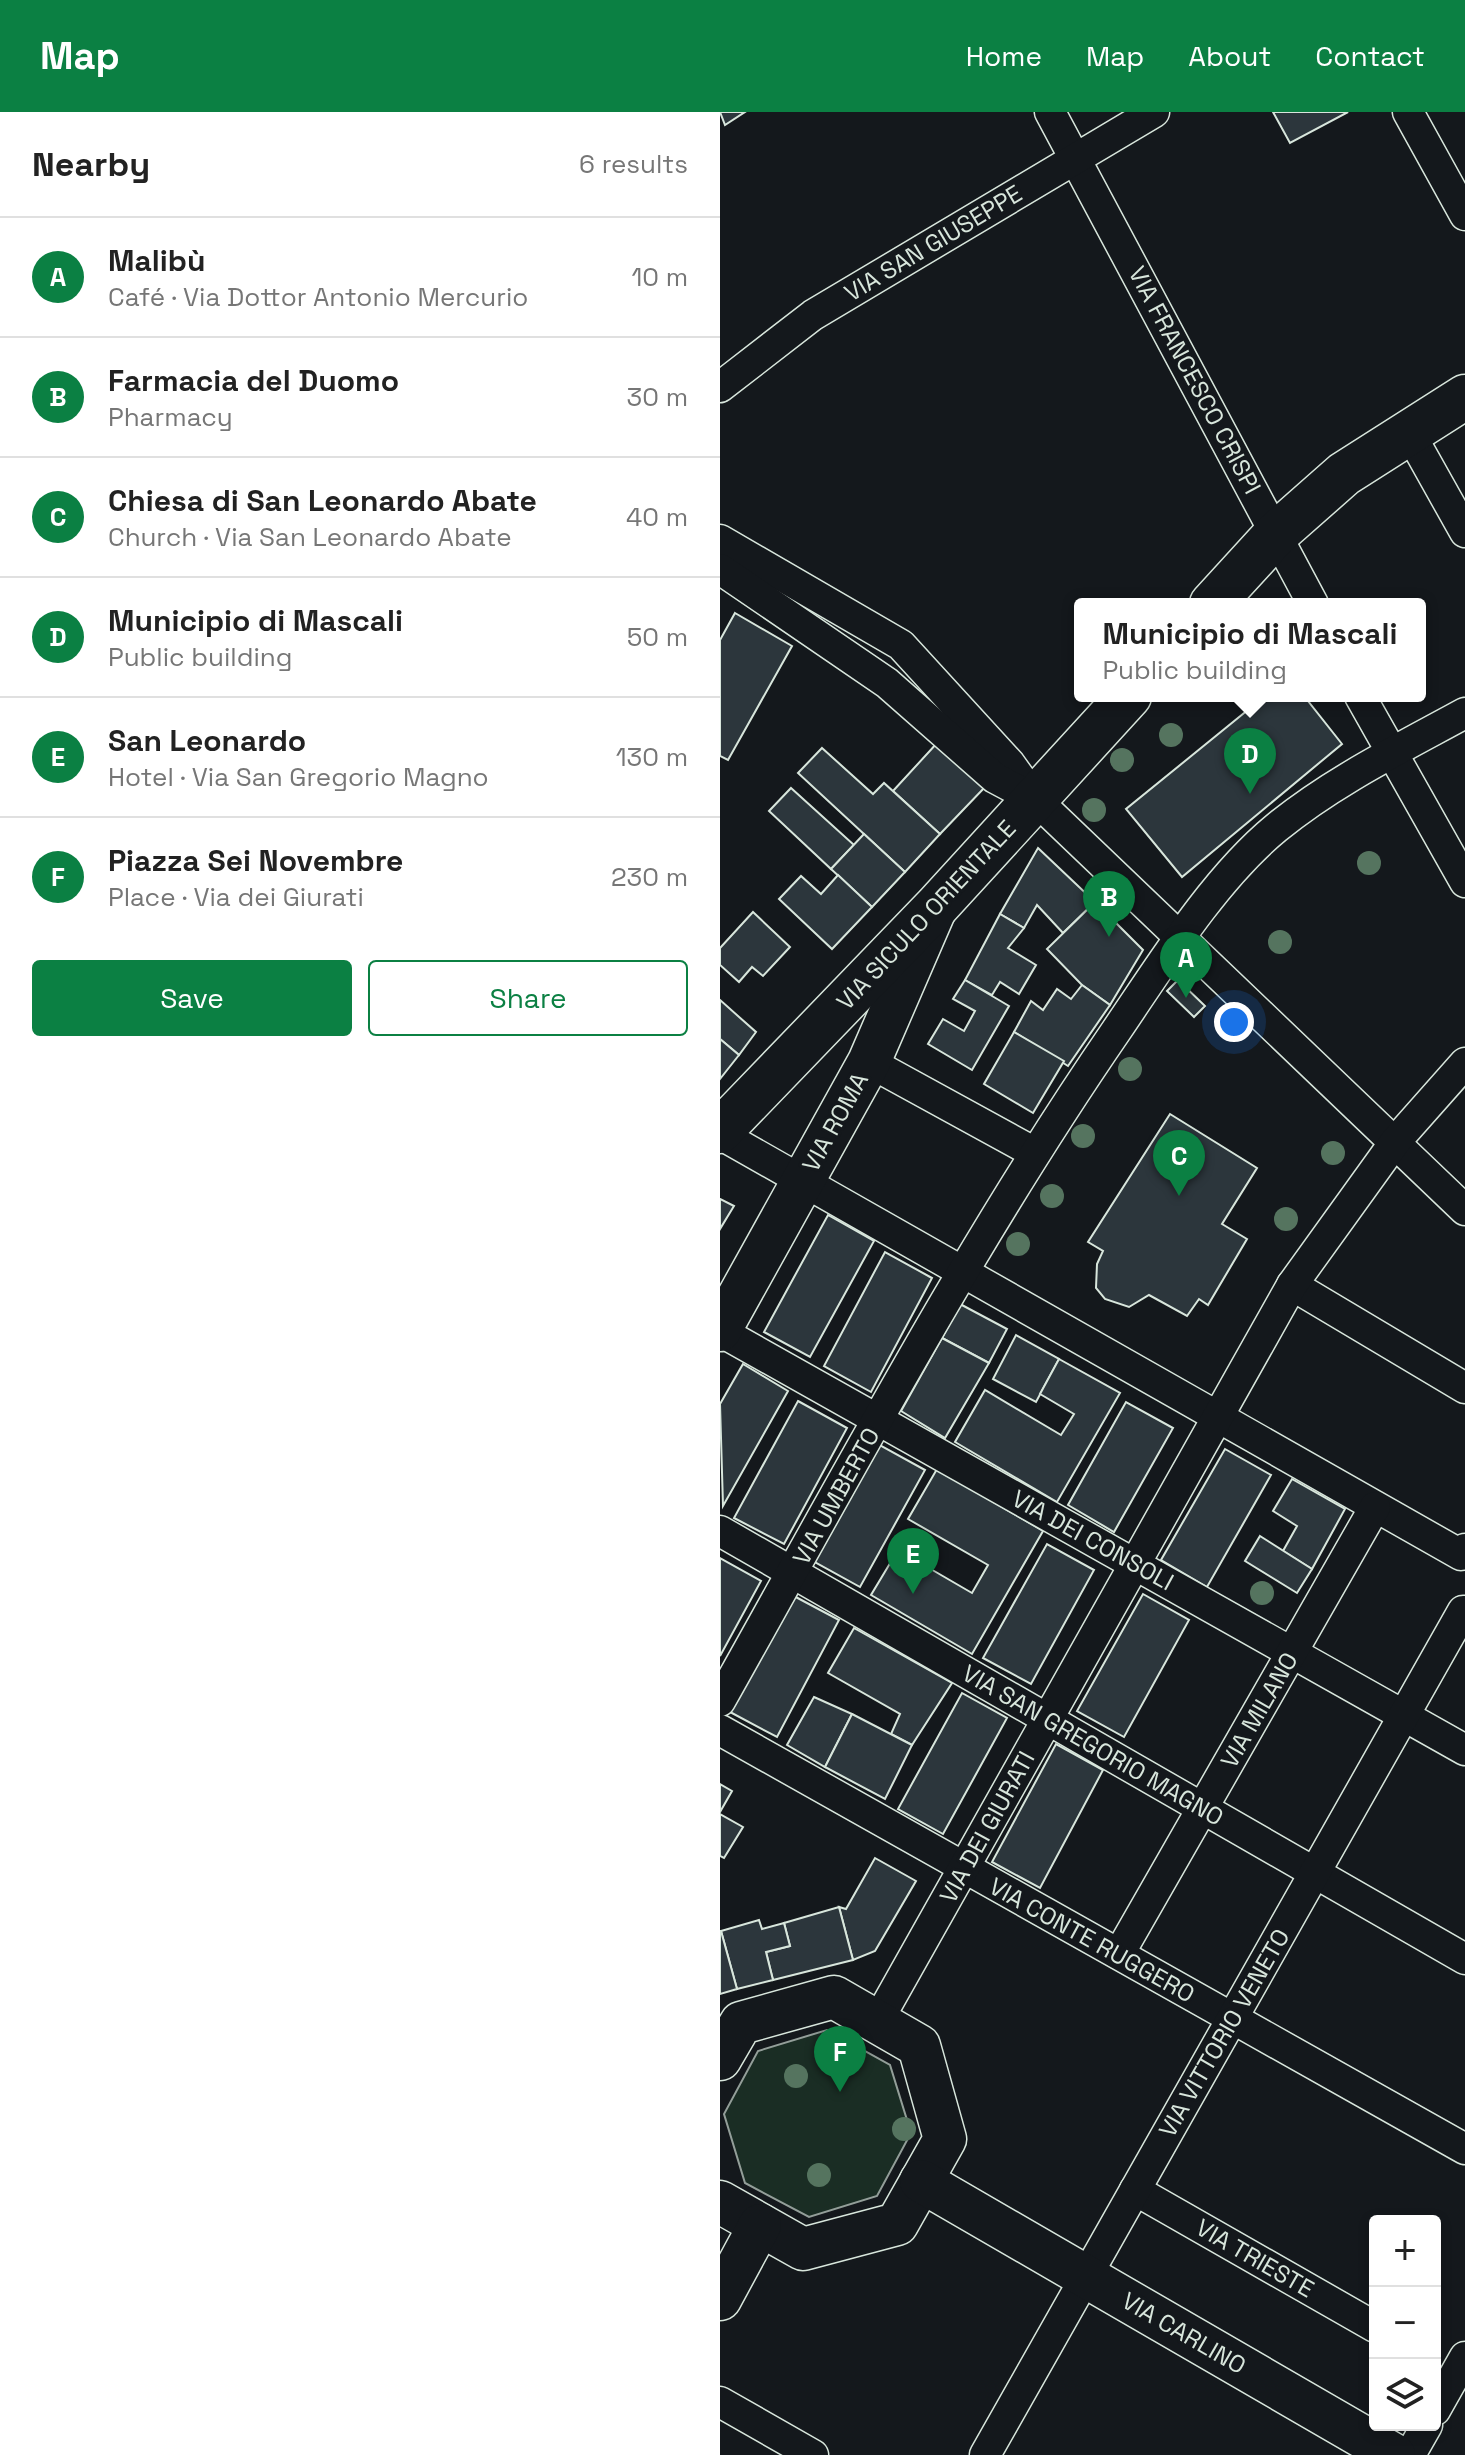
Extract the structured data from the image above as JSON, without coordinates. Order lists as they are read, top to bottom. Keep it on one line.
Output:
{"streets":{"main road":["VIA SICULO ORIENTALE"],"street":["VIA SAN GIUSEPPE","VIA FRANCESCO CRISPI","VIA ROMA","VIA UMBERTO","VIA DEI CONSOLI","VIA MILANO","VIA SAN GREGORIO MAGNO","VIA DEI GIURATI","VIA CONTE RUGGERO","VIA VITTORIO VENETO","VIA TRIESTE","VIA CARLINO"]},"crossings":[["VIA SAN GIUSEPPE","VIA FRANCESCO CRISPI"],["VIA SICULO ORIENTALE","VIA ROMA"],["VIA ROMA","VIA DEI CONSOLI"],["VIA UMBERTO","VIA DEI CONSOLI"],["VIA UMBERTO","VIA SAN GREGORIO MAGNO"],["VIA DEI CONSOLI","VIA MILANO"],["VIA DEI CONSOLI","VIA DEI GIURATI"],["VIA DEI CONSOLI","VIA VITTORIO VENETO"],["VIA MILANO","VIA SAN GREGORIO MAGNO"],["VIA MILANO","VIA CONTE RUGGERO"],["VIA SAN GREGORIO MAGNO","VIA DEI GIURATI"],["VIA SAN GREGORIO MAGNO","VIA VITTORIO VENETO"],["VIA DEI GIURATI","VIA CONTE RUGGERO"],["VIA CONTE RUGGERO","VIA VITTORIO VENETO"],["VIA VITTORIO VENETO","VIA TRIESTE"],["VIA VITTORIO VENETO","VIA CARLINO"]],"page":{"header":"Map","nav":["Home","Map","About","Contact"],"heading":["Nearby","6 results"],"list":[{"mark":"A","name":"Malibù","note":"Café · Via Dottor Antonio Mercurio","value":"10 m"},{"mark":"B","name":"Farmacia del Duomo","note":"Pharmacy","value":"30 m"},{"mark":"C","name":"Chiesa di San Leonardo Abate","note":"Church · Via San Leonardo Abate","value":"40 m"},{"mark":"D","name":"Municipio di Mascali","note":"Public building","value":"50 m"},{"mark":"E","name":"San Leonardo","note":"Hotel · Via San Gregorio Magno","value":"130 m"},{"mark":"F","name":"Piazza Sei Novembre","note":"Place · Via dei Giurati","value":"230 m"}],"popup":["Municipio di Mascali","Public building"],"pins":["D","B","A","C","E","F"],"buttons":["Save","Share"],"map_buttons":["+","−"]}}
